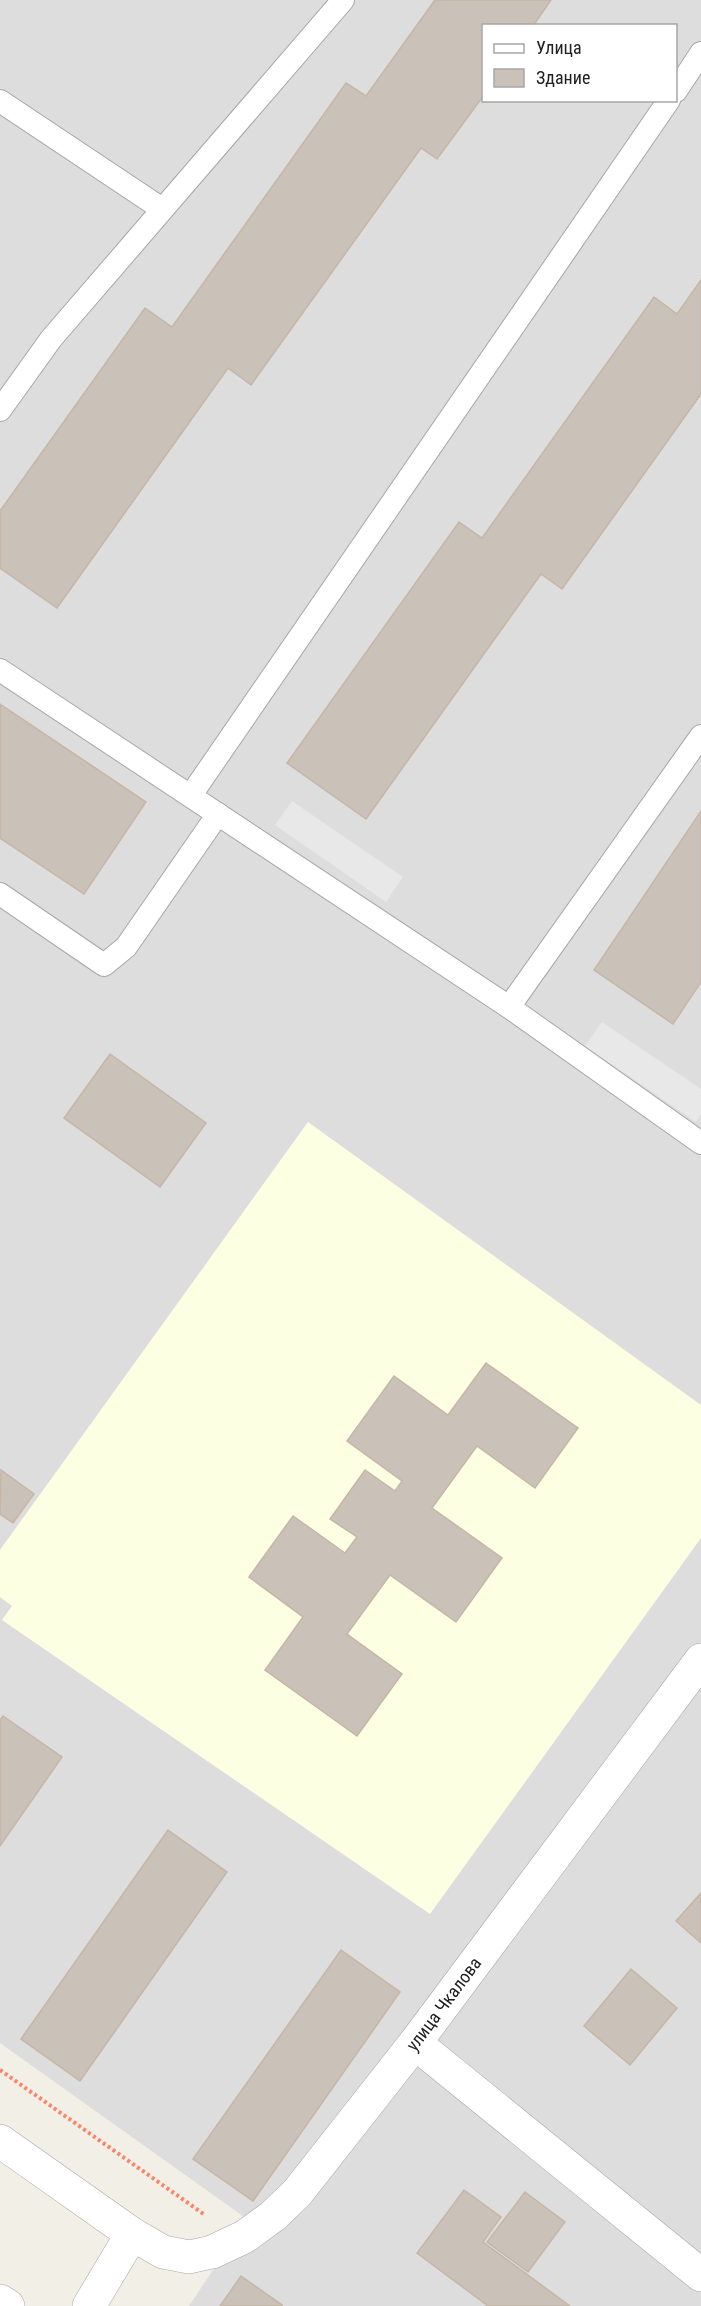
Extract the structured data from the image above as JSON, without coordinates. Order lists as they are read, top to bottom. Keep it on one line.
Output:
{"streets":{"street":["улица Чкалова"]},"legend":["Улица","Здание"]}
